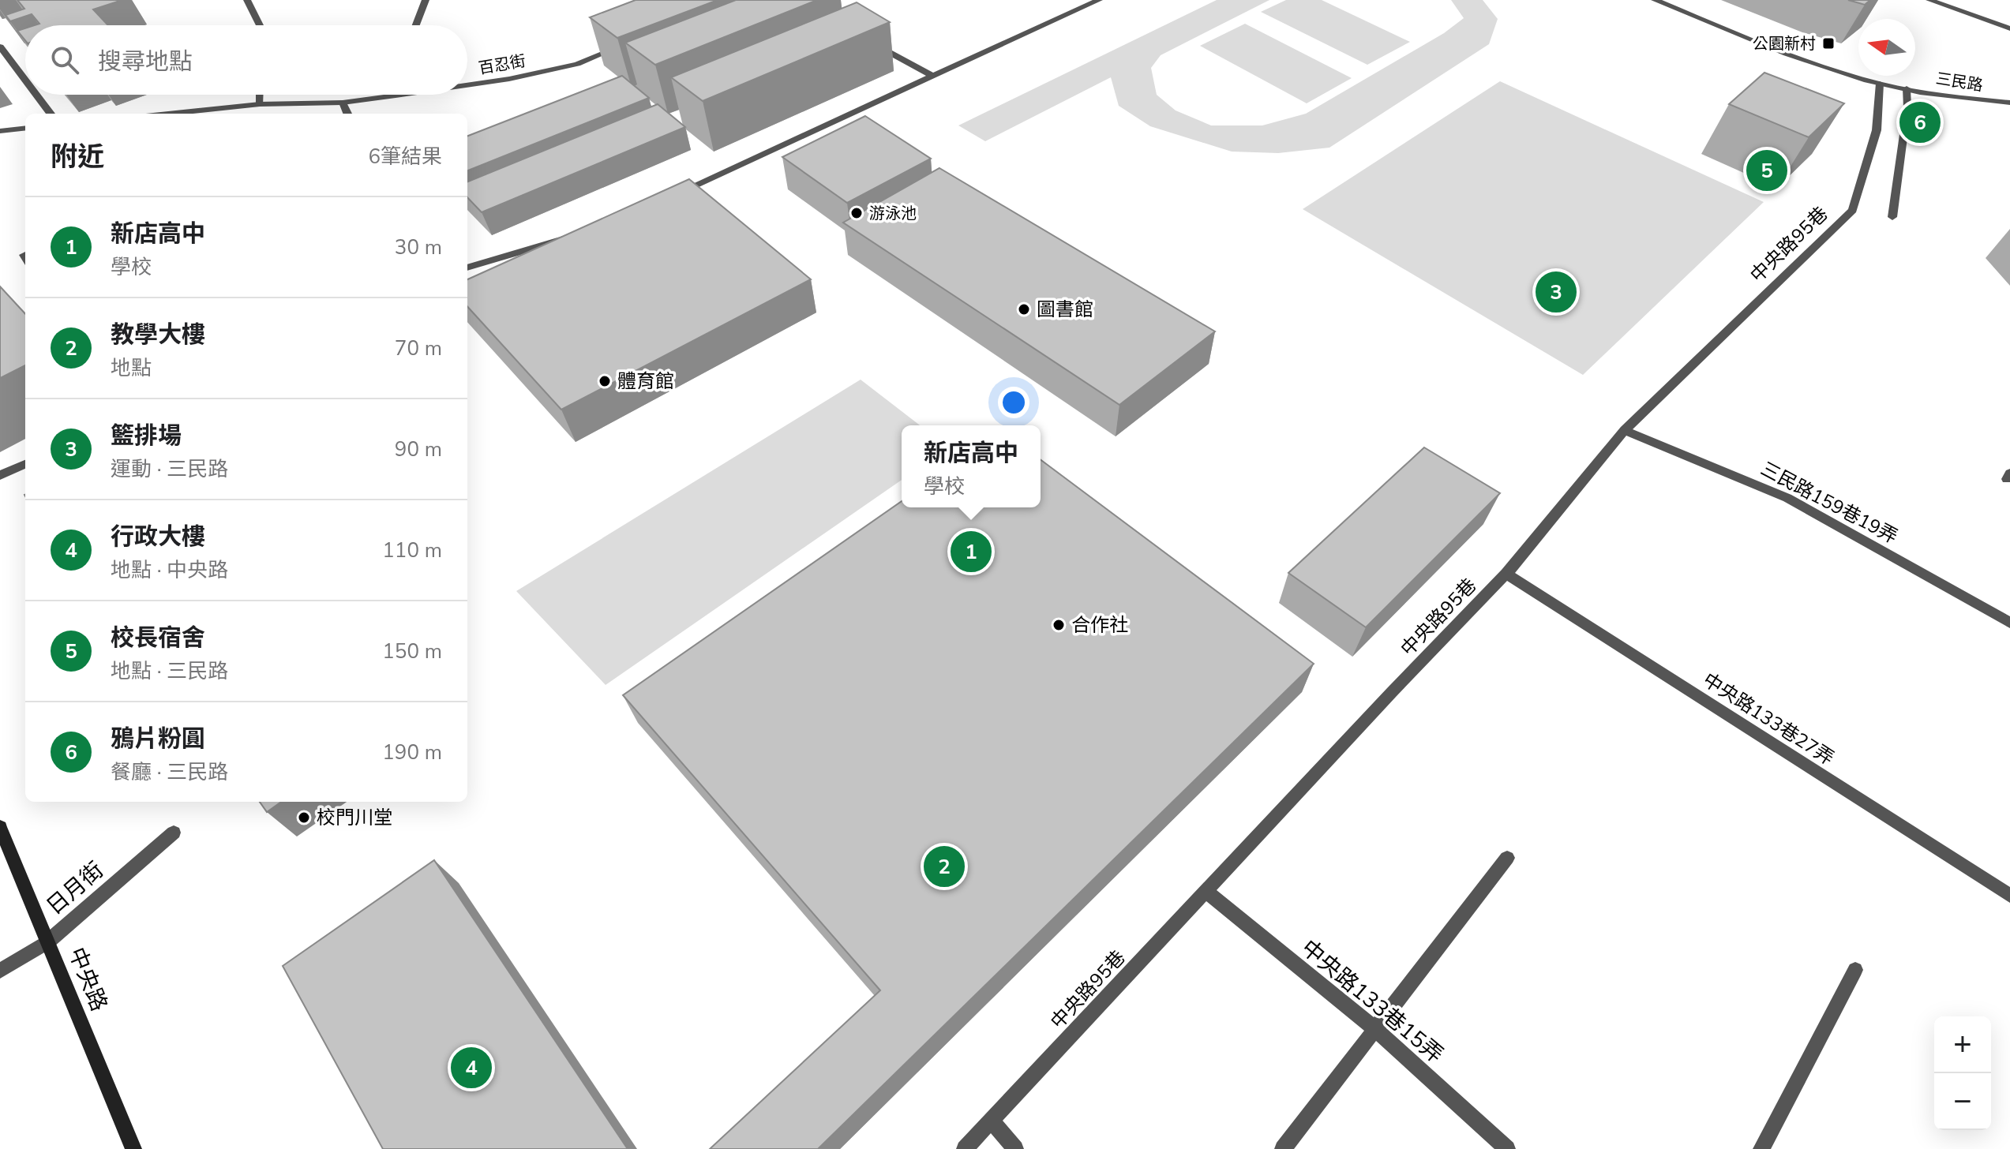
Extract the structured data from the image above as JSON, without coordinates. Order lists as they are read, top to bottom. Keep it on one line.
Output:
{"streets":{"street":["百忍街","三民路","中央路95巷","三民路159巷19弄","中央路133巷27弄","日月街","中央路","中央路133巷15弄"]},"crossings":[["三民路","中央路95巷"],["中央路95巷","三民路159巷19弄"],["中央路95巷","中央路133巷27弄"],["中央路95巷","中央路133巷15弄"],["日月街","中央路"]],"places":{"transit":["公園新村"],"other":["游泳池","圖書館","體育館","合作社","校門川堂"]},"north":"left","page":{"search":"搜尋地點","pins":["6","5","3","1","2","4"],"heading":["附近","6筆結果"],"list":[{"mark":"1","name":"新店高中","note":"學校","value":"30 m"},{"mark":"2","name":"教學大樓","note":"地點","value":"70 m"},{"mark":"3","name":"籃排場","note":"運動 · 三民路","value":"90 m"},{"mark":"4","name":"行政大樓","note":"地點 · 中央路","value":"110 m"},{"mark":"5","name":"校長宿舍","note":"地點 · 三民路","value":"150 m"},{"mark":"6","name":"鴉片粉圓","note":"餐廳 · 三民路","value":"190 m"}],"popup":["新店高中","學校"],"map_buttons":["+","−"]}}
